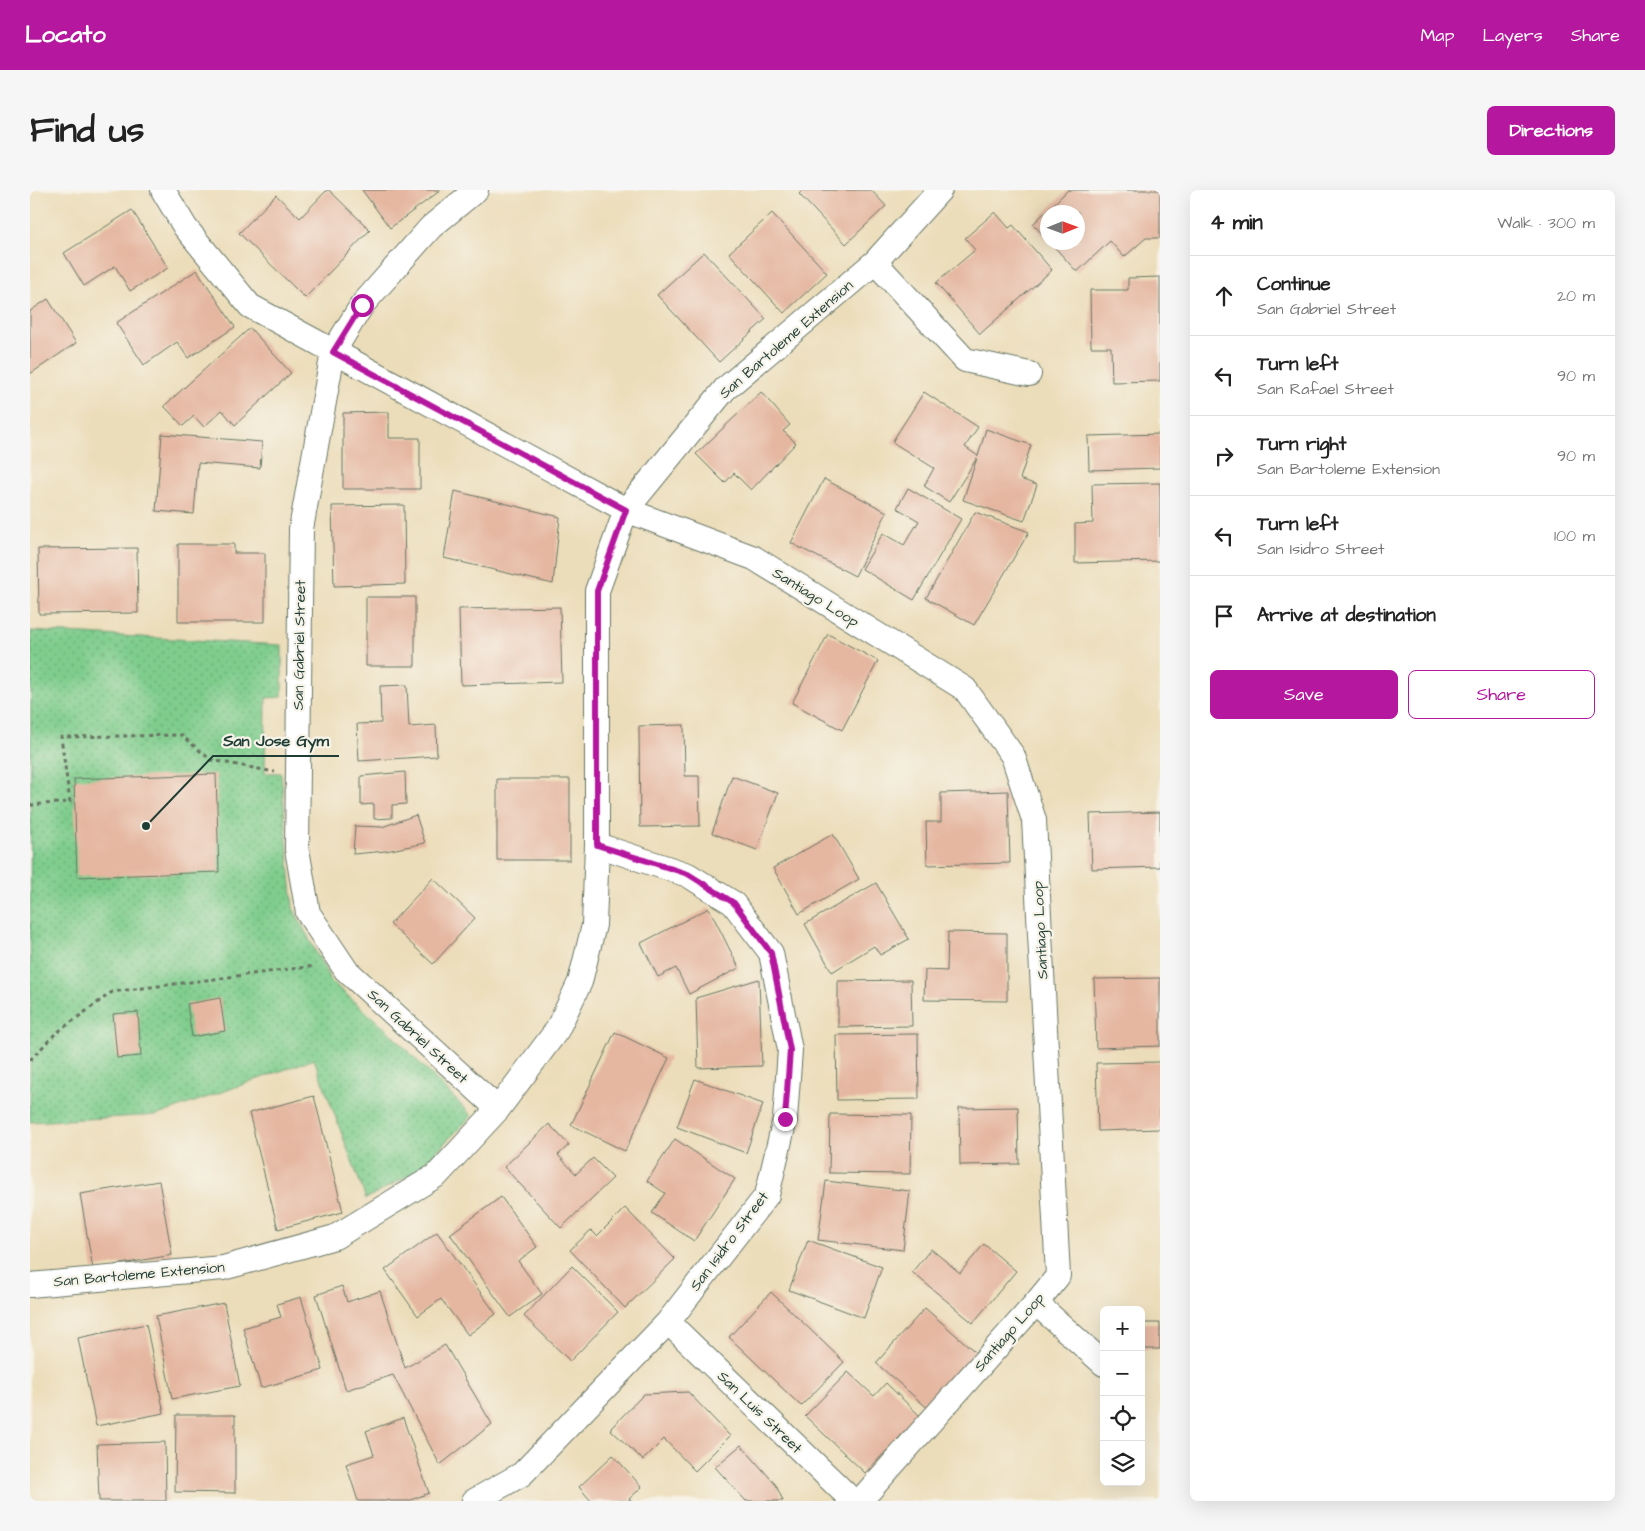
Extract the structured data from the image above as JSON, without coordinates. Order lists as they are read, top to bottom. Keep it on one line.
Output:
{"streets":{"street":["San Bartoleme Extension","Santiago Loop","San Gabriel Street","San Isidro Street","San Luis Street"]},"crossings":[["San Bartoleme Extension","Santiago Loop"],["San Bartoleme Extension","San Gabriel Street"],["San Bartoleme Extension","San Isidro Street"],["Santiago Loop","San Gabriel Street"],["San Isidro Street","San Luis Street"]],"places":["San Jose Gym"],"north":"right","page":{"header":"Locato","nav":["Map","Layers","Share"],"title":"Find us","buttons":["Directions",["Save","Share"]],"heading":["4 min","Walk · 300 m"],"list":[["Continue","San Gabriel Street","20 m"],["Turn left","San Rafael Street","90 m"],["Turn right","San Bartoleme Extension","90 m"],["Turn left","San Isidro Street","100 m"],"Arrive at destination"],"map_buttons":["+","−"]}}
